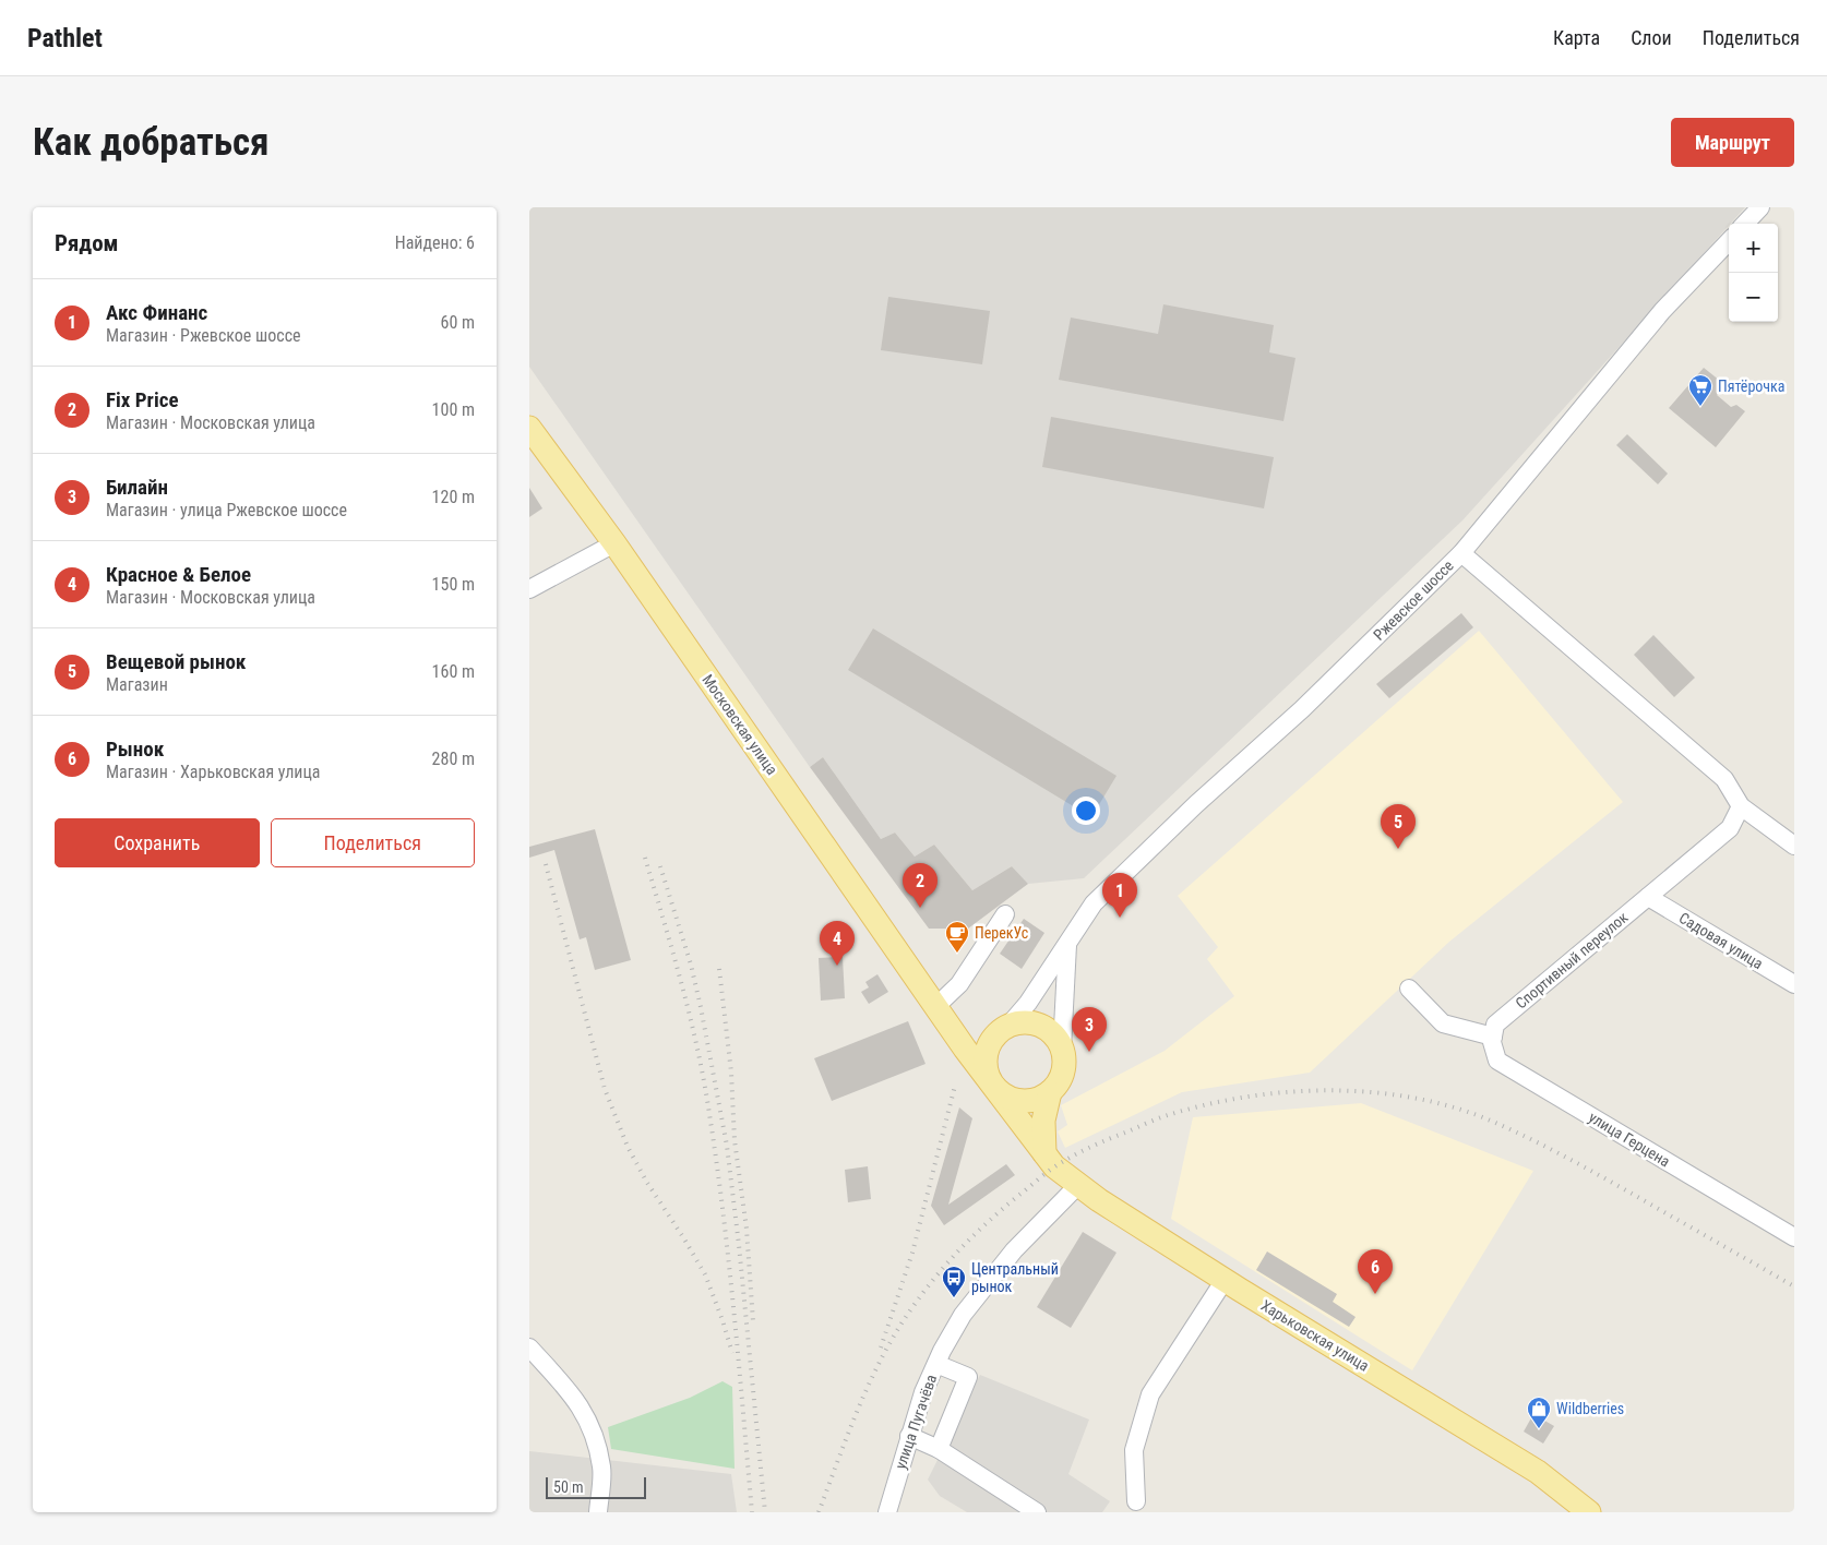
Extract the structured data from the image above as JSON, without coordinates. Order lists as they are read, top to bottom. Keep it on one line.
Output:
{"streets":{"main road":["Московская улица","Харьковская улица"],"street":["Ржевское шоссе","Садовая улица","Спортивный переулок","улица Герцена","улица Пугачёва"]},"crossings":[["Ржевское шоссе","Московская улица"],["Ржевское шоссе","Харьковская улица"],["Московская улица","Харьковская улица"],["Садовая улица","Спортивный переулок"],["Спортивный переулок","улица Герцена"],["Харьковская улица","улица Пугачёва"]],"places":{"supermarket":["Пятёрочка"],"cafe":["ПерекУс"],"bus stop":["Центральный рынок"],"shop":["Wildberries"]},"scale_bar":"50 m","page":{"header":"Pathlet","nav":["Карта","Слои","Поделиться"],"buttons":["Маршрут",["Сохранить","Поделиться"]],"title":"Как добраться","heading":["Рядом","Найдено: 6"],"map_buttons":["+","−"],"list":[{"mark":"1","name":"Акс Финанс","note":"Магазин · Ржевское шоссе","value":"60 m"},{"mark":"2","name":"Fix Price","note":"Магазин · Московская улица","value":"100 m"},{"mark":"3","name":"Билайн","note":"Магазин · улица Ржевское шоссе","value":"120 m"},{"mark":"4","name":"Красное & Белое","note":"Магазин · Московская улица","value":"150 m"},{"mark":"5","name":"Вещевой рынок","note":"Магазин","value":"160 m"},{"mark":"6","name":"Рынок","note":"Магазин · Харьковская улица","value":"280 m"}],"pins":["5","2","1","4","3","6"],"scale":"50 m"}}
